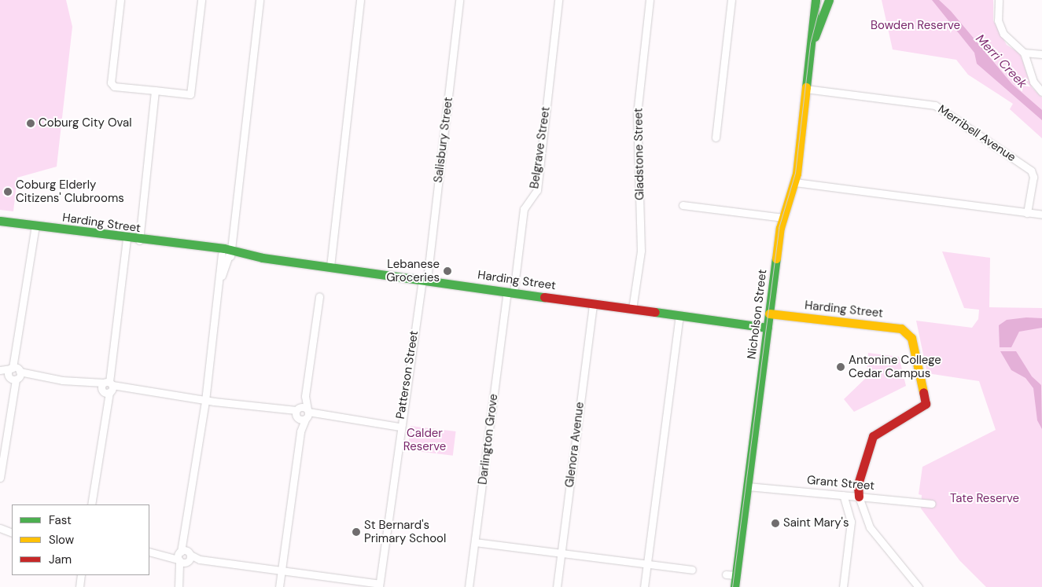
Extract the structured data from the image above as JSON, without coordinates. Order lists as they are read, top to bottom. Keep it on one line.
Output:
{"streets":{"street":["Merribell Avenue","Salisbury Street","Belgrave Street","Gladstone Street","Harding Street","Nicholson Street","Patterson Street","Darlington Grove","Glenora Avenue","Grant Street"]},"crossings":[["Merribell Avenue","Nicholson Street"],["Salisbury Street","Harding Street"],["Salisbury Street","Patterson Street"],["Belgrave Street","Harding Street"],["Belgrave Street","Darlington Grove"],["Gladstone Street","Harding Street"],["Harding Street","Nicholson Street"],["Harding Street","Patterson Street"],["Harding Street","Darlington Grove"],["Harding Street","Glenora Avenue"],["Harding Street","Grant Street"],["Nicholson Street","Grant Street"]],"water":["Merri Creek"],"parks":["Bowden Reserve","Calder Reserve","Tate Reserve"],"places":["Coburg City Oval","Coburg Elderly Citizens' Clubrooms","Lebanese Groceries","Antonine College Cedar Campus","Saint Mary's","St Bernard's Primary School"],"legend":["Fast","Slow","Jam"]}
